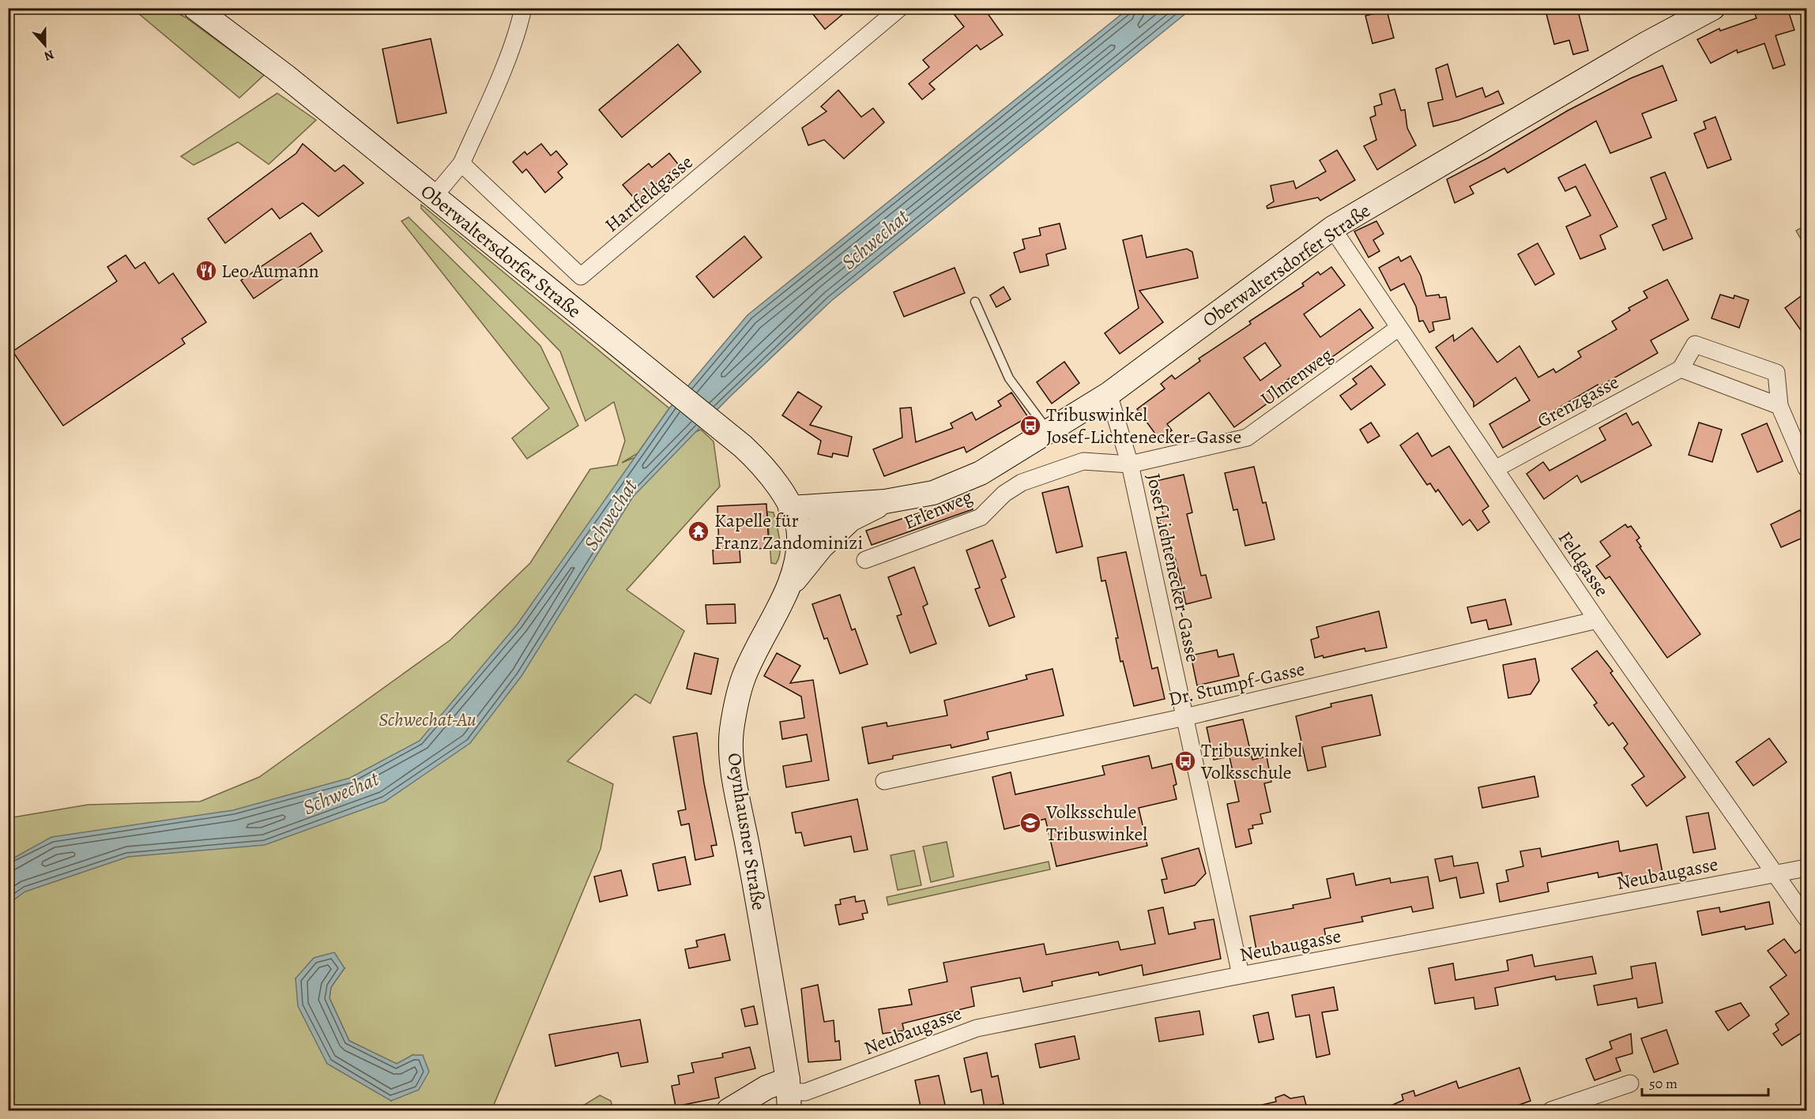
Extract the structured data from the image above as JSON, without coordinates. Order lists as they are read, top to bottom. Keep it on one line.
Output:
{"streets":{"street":["Hartfeldgasse","Oberwaltersdorfer Straße","Ulmenweg","Grenzgasse","Erlenweg","Feldgasse","Josef Lichtenecker-Gasse","Dr. Stumpf-Gasse","Oeynhausner Straße","Neubaugasse"]},"crossings":[["Oberwaltersdorfer Straße","Feldgasse"],["Oberwaltersdorfer Straße","Josef Lichtenecker-Gasse"],["Oberwaltersdorfer Straße","Oeynhausner Straße"],["Ulmenweg","Erlenweg"],["Ulmenweg","Feldgasse"],["Ulmenweg","Josef Lichtenecker-Gasse"],["Grenzgasse","Feldgasse"],["Erlenweg","Josef Lichtenecker-Gasse"],["Feldgasse","Dr. Stumpf-Gasse"],["Feldgasse","Neubaugasse"],["Josef Lichtenecker-Gasse","Dr. Stumpf-Gasse"],["Josef Lichtenecker-Gasse","Neubaugasse"],["Oeynhausner Straße","Neubaugasse"]],"water":["Schwechat"],"parks":["Schwechat-Au"],"places":{"restaurant":["Leo Aumann"],"bus stop":["Tribuswinkel Josef-Lichtenecker-Gasse","Tribuswinkel Volksschule"],"temple":["Kapelle für Franz Zandominizi"],"school or university":["Volksschule Tribuswinkel"]},"scale_bar":"50 m","north":"bottom"}
